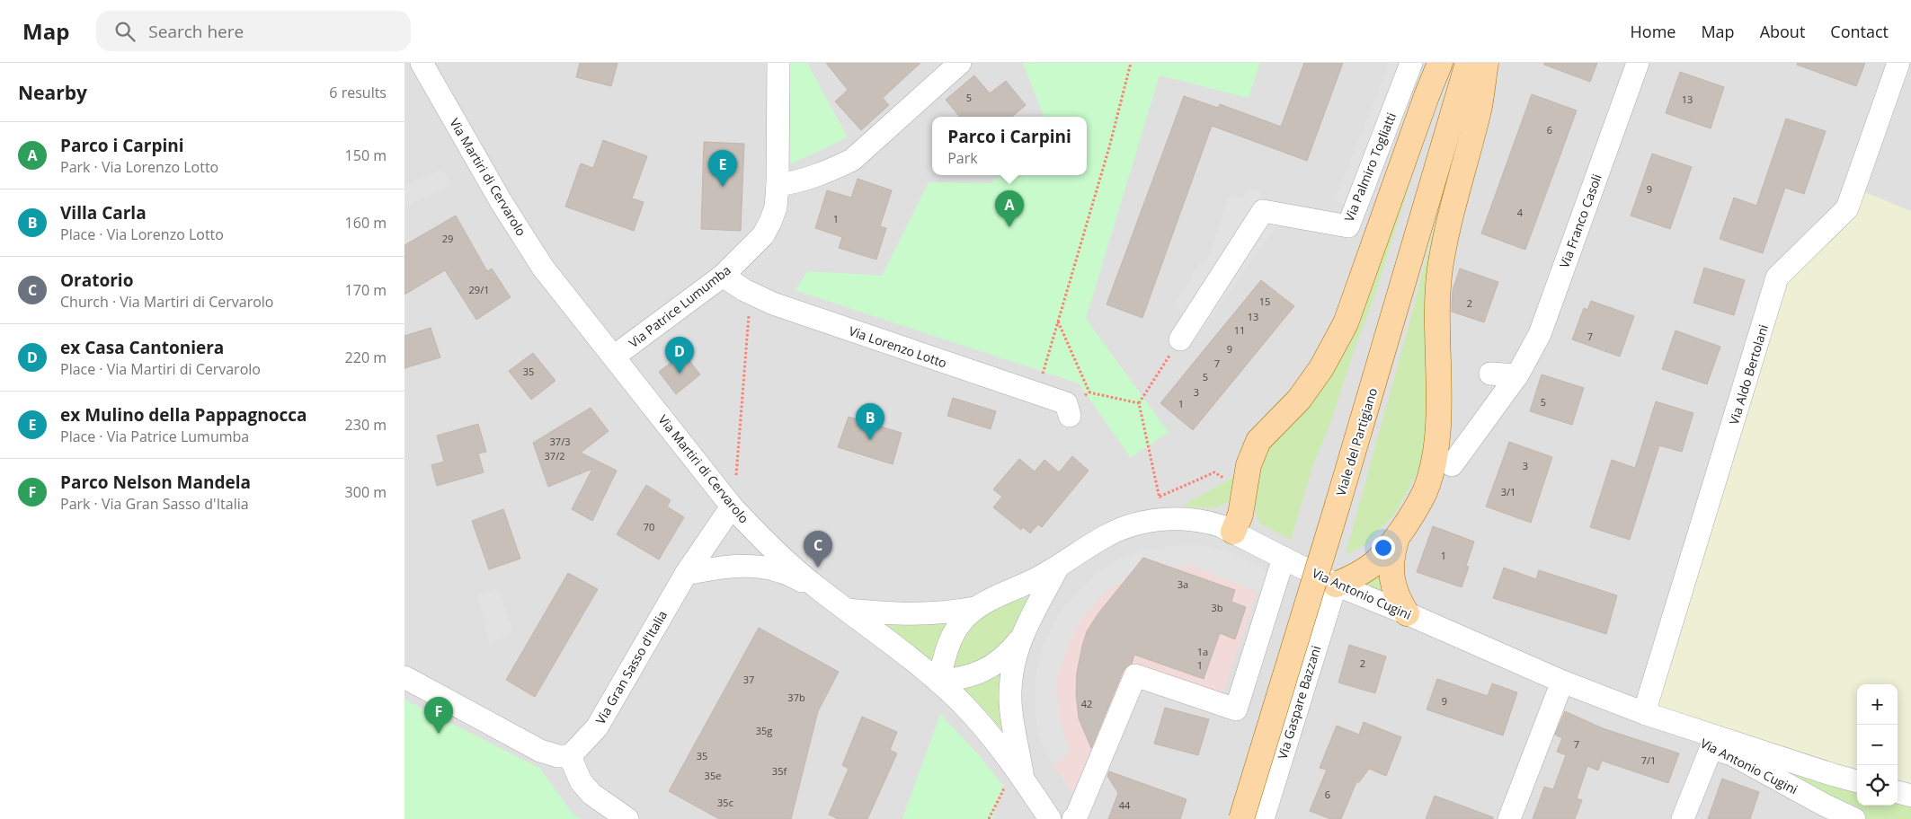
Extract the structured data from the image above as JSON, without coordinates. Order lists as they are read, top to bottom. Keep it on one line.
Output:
{"streets":{"main road":["Viale del Partigiano"],"street":["Via Palmiro Togliatti","Via Martiri di Cervarolo","Via Franco Casoli","Via Patrice Lumumba","Via Lorenzo Lotto","Via Aldo Bertolani","Via Antonio Cugini","Via Gran Sasso d'Italia","Via Gaspare Bazzani"]},"crossings":[["Via Martiri di Cervarolo","Via Patrice Lumumba"],["Via Martiri di Cervarolo","Via Antonio Cugini"],["Via Martiri di Cervarolo","Via Gran Sasso d'Italia"],["Via Patrice Lumumba","Via Lorenzo Lotto"],["Via Aldo Bertolani","Via Antonio Cugini"],["Via Antonio Cugini","Via Gaspare Bazzani"]],"house_numbers":["5","13","6","9","4","1","29","29/1","15","2","13","11","7","9","7","35","5","3","5","1","37/3","37/2","3","3/1","70","1","3a","3b","1a","2","1","37","37b","9","42","35g","7","35","7/1","35f","35e","6","35c","44"],"page":{"header":"Map","search":"Search here","nav":["Home","Map","About","Contact"],"heading":["Nearby","6 results"],"popup":["Parco i Carpini","Park"],"list":[{"mark":"A","name":"Parco i Carpini","note":"Park · Via Lorenzo Lotto","value":"150 m"},{"mark":"B","name":"Villa Carla","note":"Place · Via Lorenzo Lotto","value":"160 m"},{"mark":"C","name":"Oratorio","note":"Church · Via Martiri di Cervarolo","value":"170 m"},{"mark":"D","name":"ex Casa Cantoniera","note":"Place · Via Martiri di Cervarolo","value":"220 m"},{"mark":"E","name":"ex Mulino della Pappagnocca","note":"Place · Via Patrice Lumumba","value":"230 m"},{"mark":"F","name":"Parco Nelson Mandela","note":"Park · Via Gran Sasso d'Italia","value":"300 m"}],"pins":["E","A","D","B","C","F"],"map_buttons":["+","−"]}}
